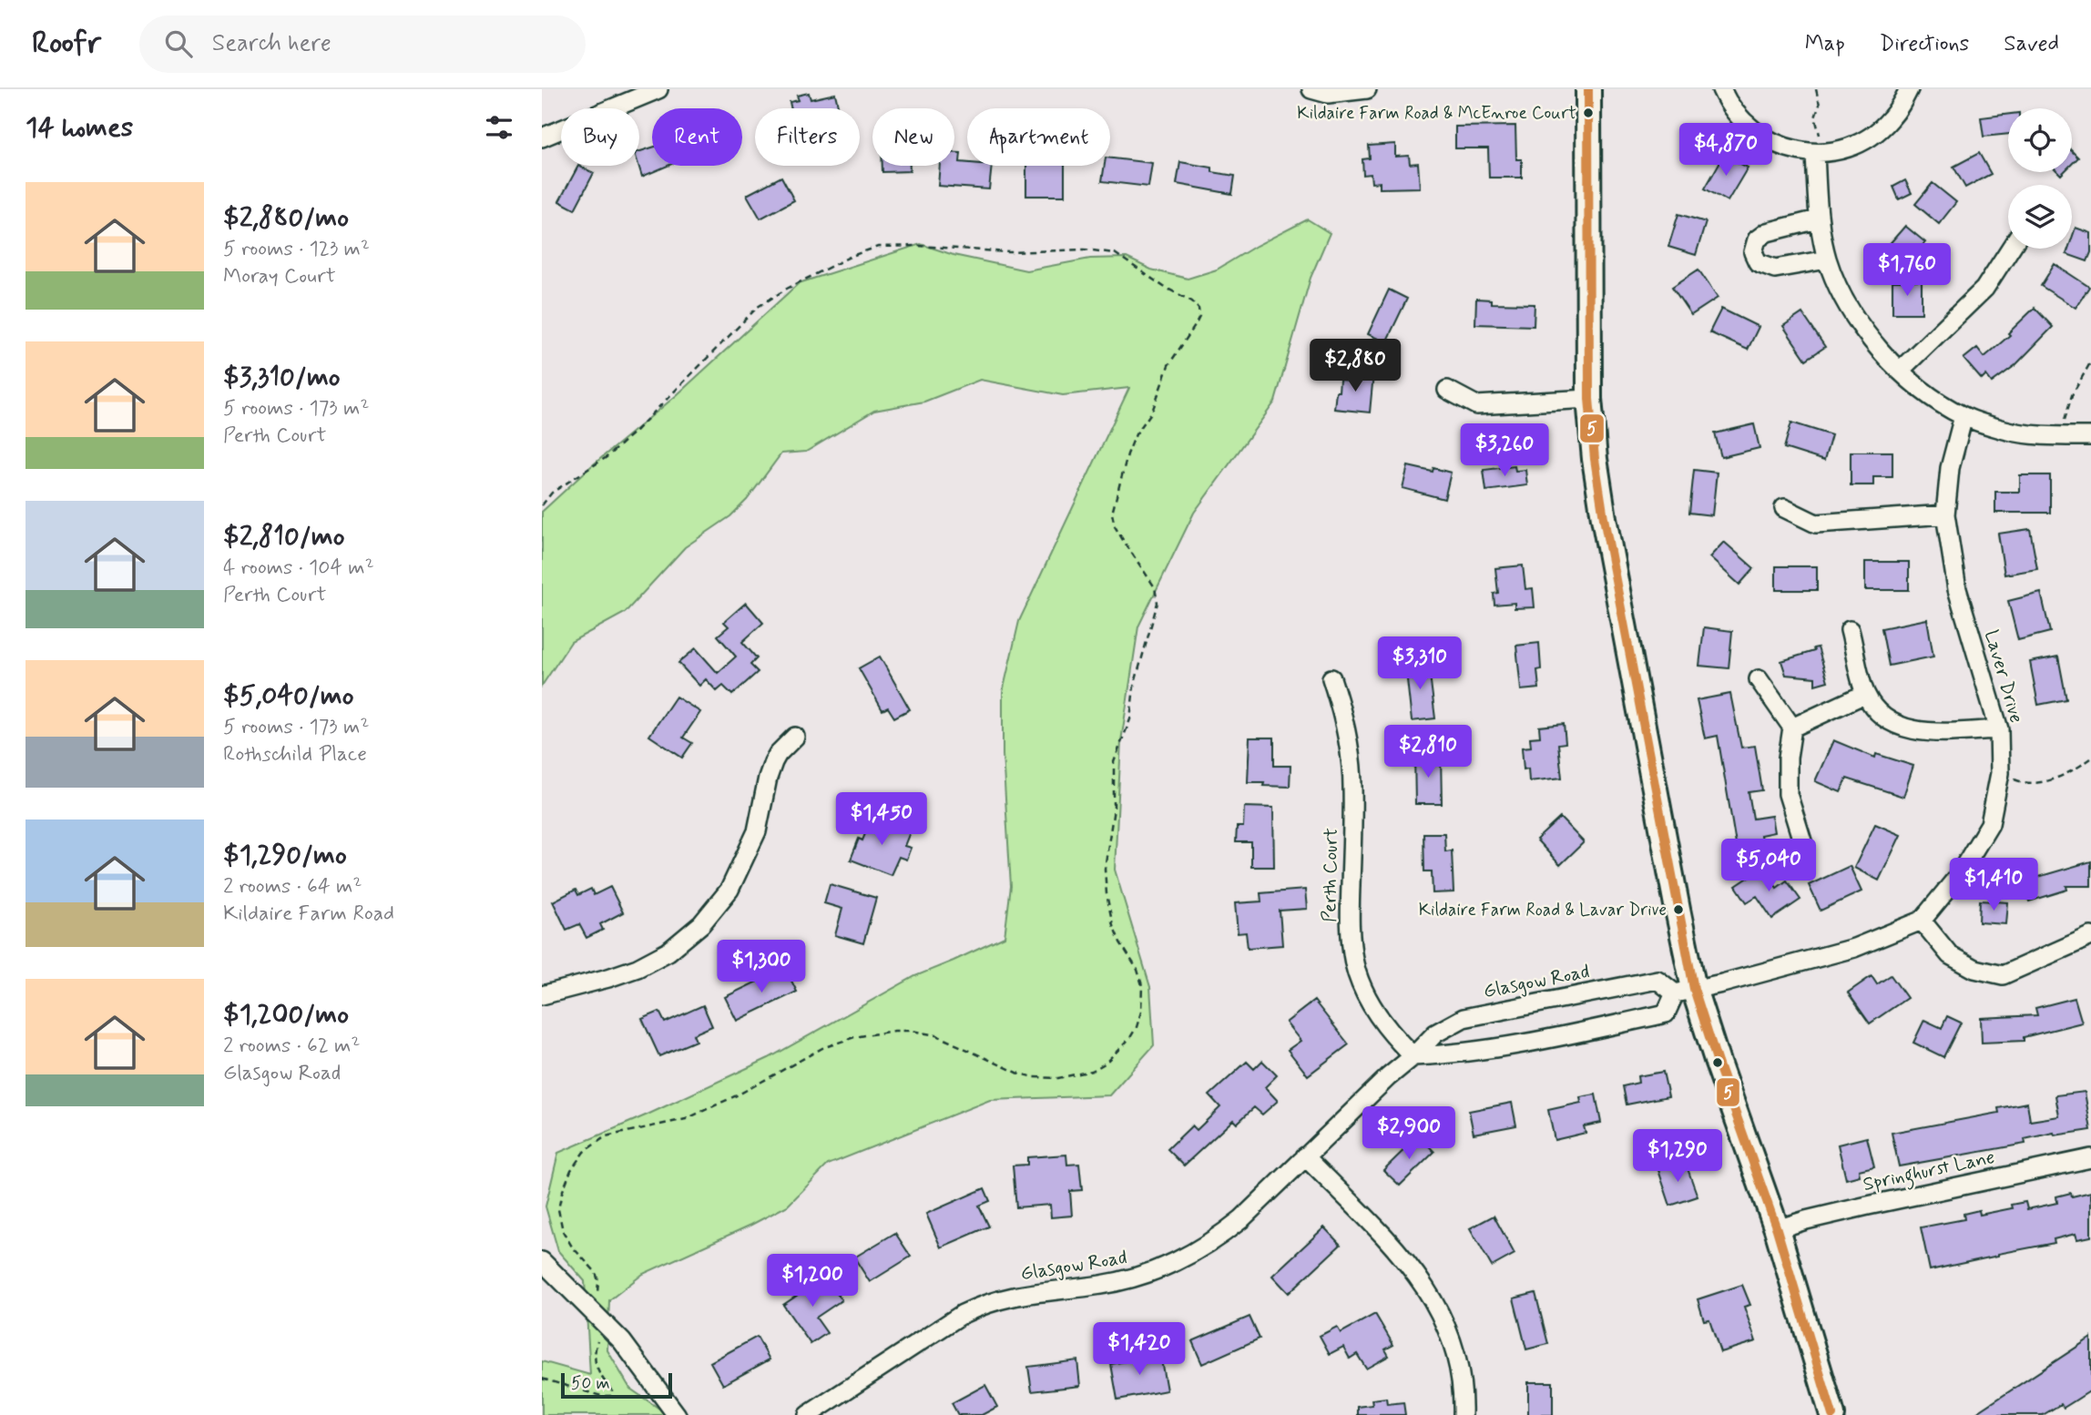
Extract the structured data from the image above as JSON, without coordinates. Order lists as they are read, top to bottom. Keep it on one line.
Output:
{"streets":{"street":["Laver Drive","Perth Court","Glasgow Road","Springhurst Lane"]},"crossings":[["Laver Drive","Glasgow Road"],["Perth Court","Glasgow Road"]],"places":["Kildaire Farm Road & McEnroe Court","Kildaire Farm Road & Lavar Drive"],"lines":["transit line 5"],"scale_bar":"50 m","page":{"header":"Roofr","search":"Search here","nav":["Map","Directions","Saved"],"heading":"14 homes","chip":["Buy","Rent","Filters","New","Apartment"],"price":["$4,870","$1,760","$2,880","$3,260","$3,310","$2,810","$1,450","$5,040","$1,410","$1,300","$2,900","$1,290","$1,200","$1,420"],"list":[{"name":"$2,880/mo","note":"5 rooms · 123 m² · Moray Court"},{"name":"$3,310/mo","note":"5 rooms · 173 m² · Perth Court"},{"name":"$2,810/mo","note":"4 rooms · 104 m² · Perth Court"},{"name":"$5,040/mo","note":"5 rooms · 173 m² · Rothschild Place"},{"name":"$1,290/mo","note":"2 rooms · 64 m² · Kildaire Farm Road"},{"name":"$1,200/mo","note":"2 rooms · 62 m² · Glasgow Road"}],"scale":"50 m"}}
